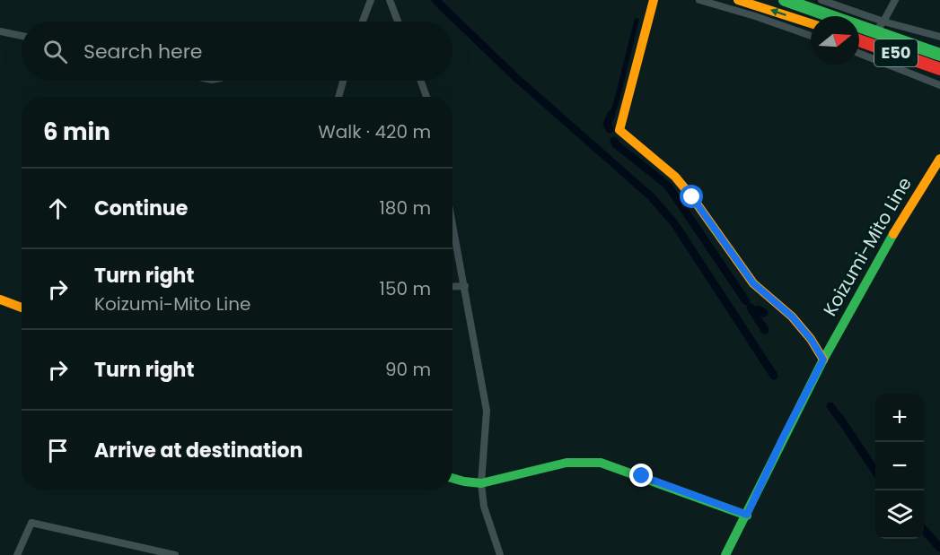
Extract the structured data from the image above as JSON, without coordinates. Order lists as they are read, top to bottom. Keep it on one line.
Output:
{"streets":{"main road":["E50","Koizumi-Mito Line"]},"north":"right","page":{"search":"Search here","heading":["6 min","Walk · 420 m"],"list":[["Continue","180 m"],["Turn right","Koizumi-Mito Line","150 m"],["Turn right","90 m"],"Arrive at destination"],"map_buttons":["+","−"]}}
